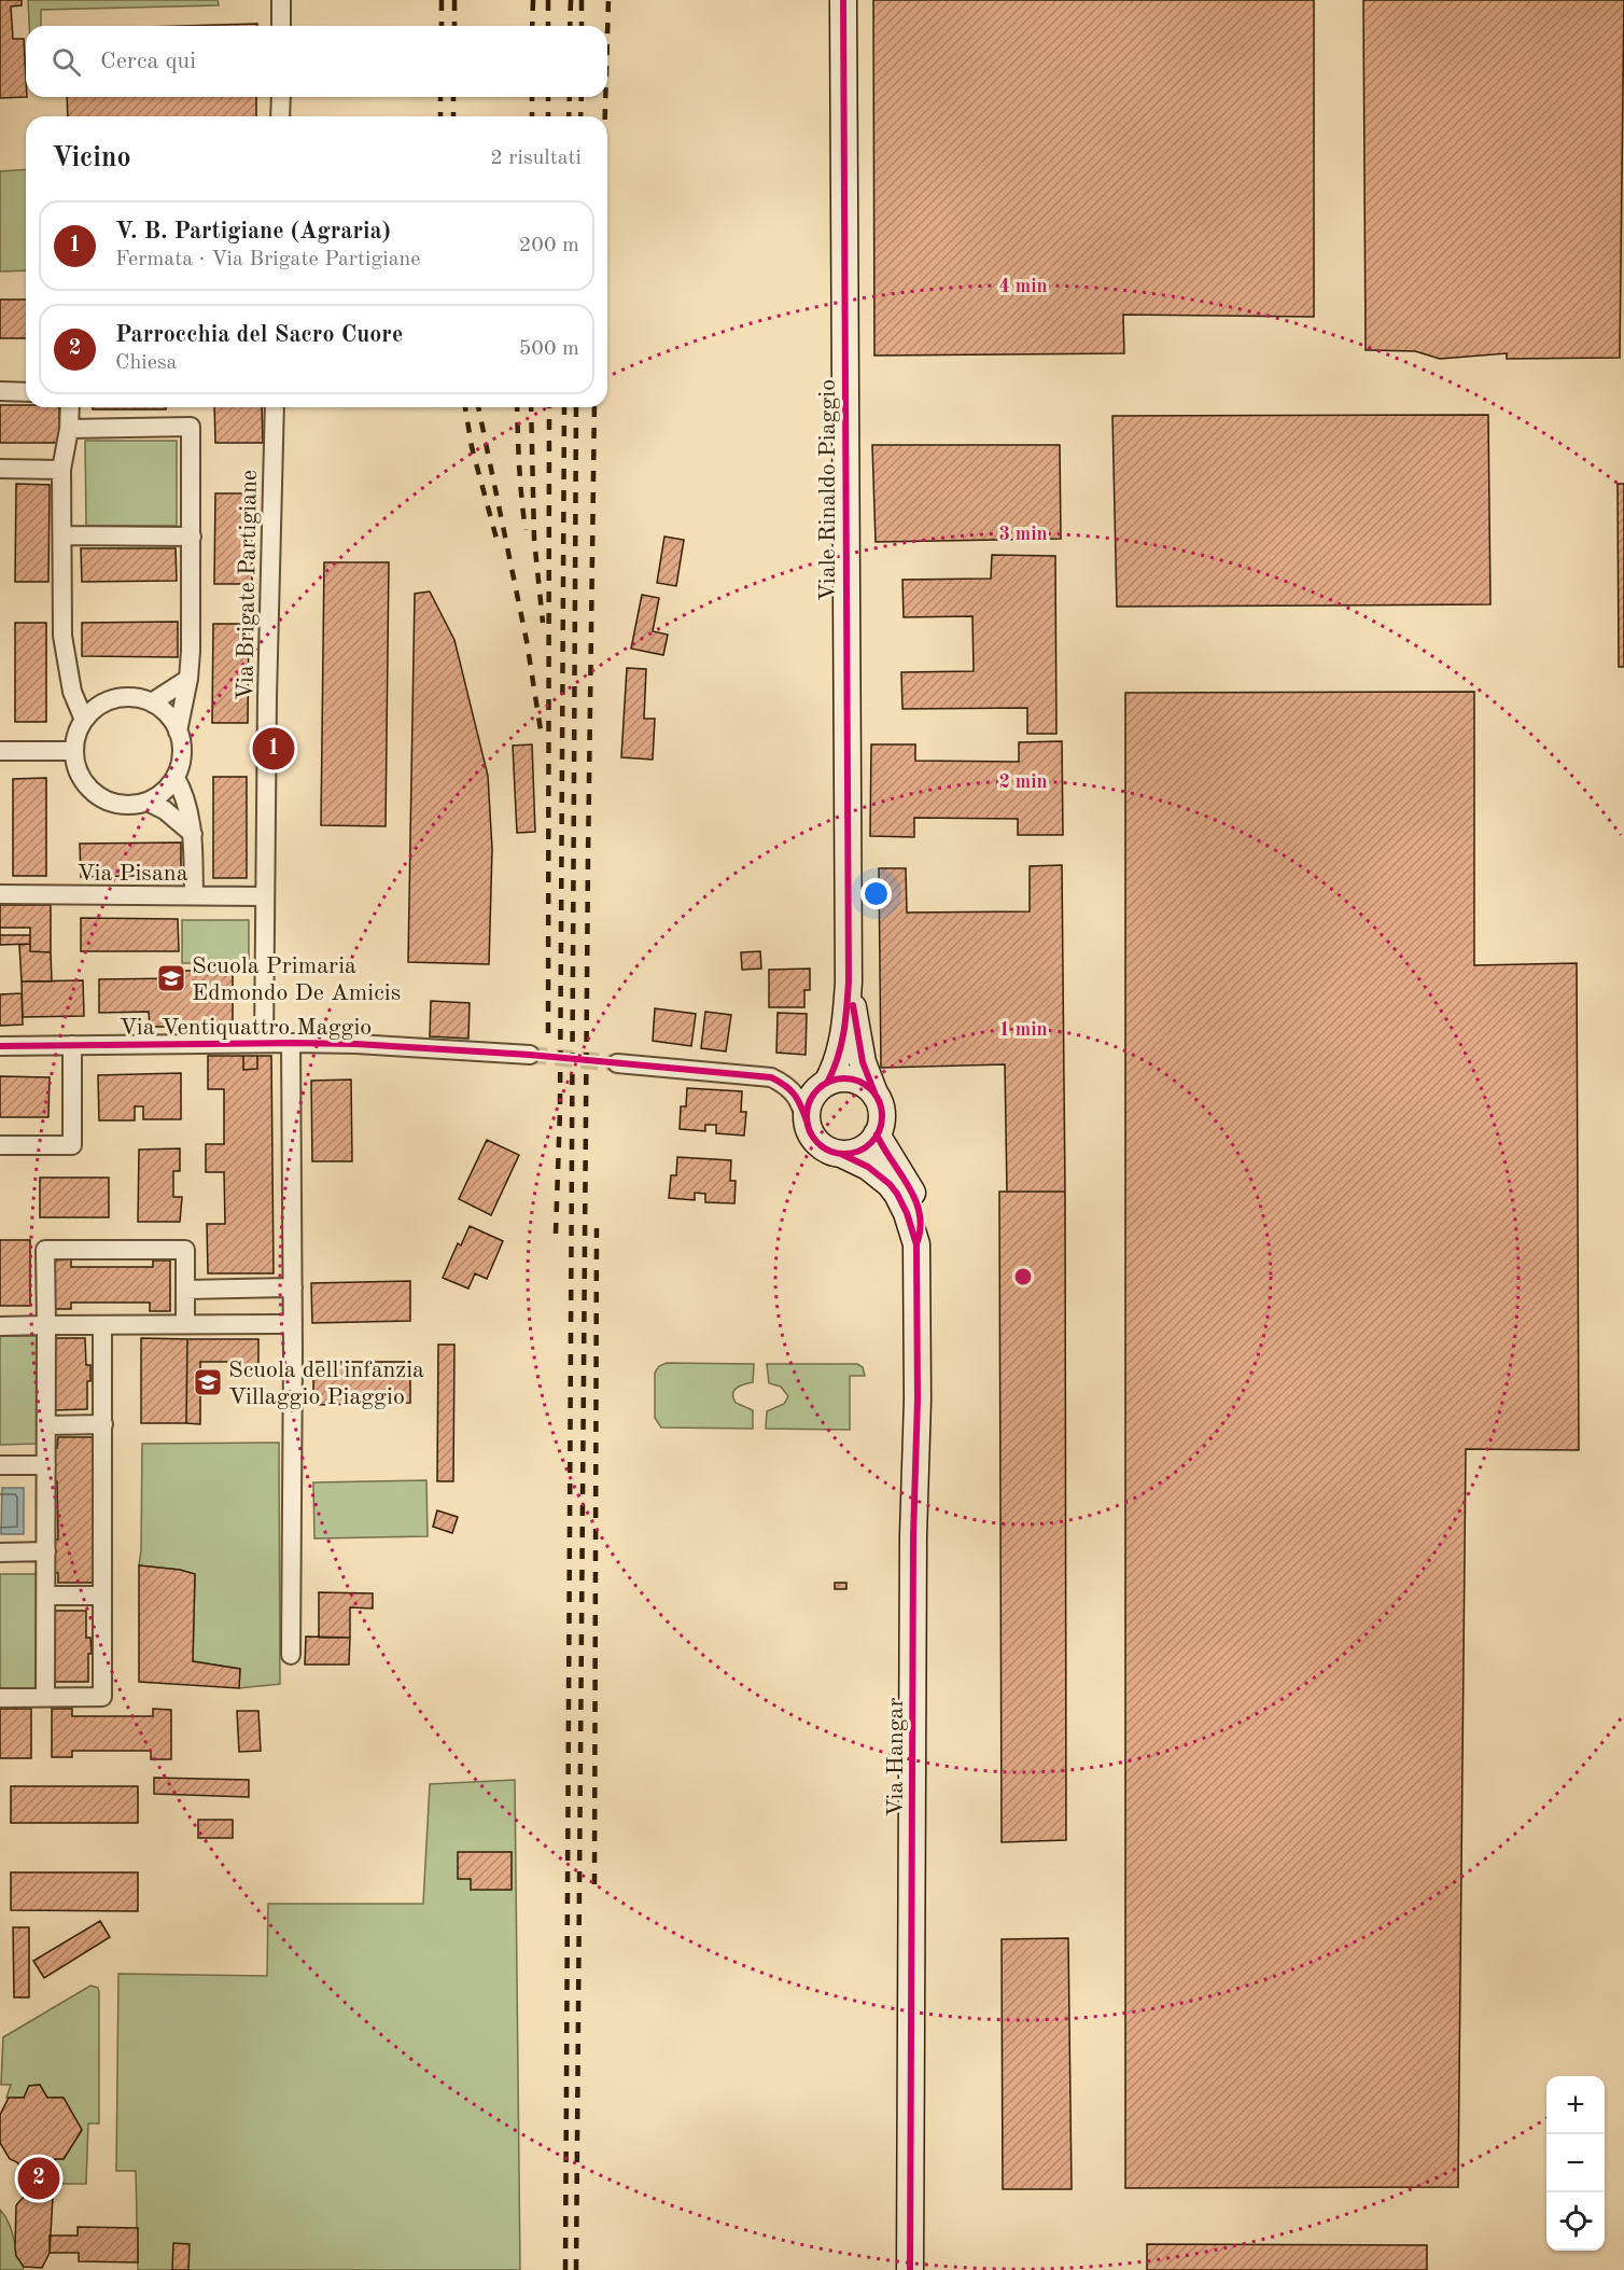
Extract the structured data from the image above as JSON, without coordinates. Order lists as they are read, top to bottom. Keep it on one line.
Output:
{"streets":{"street":["Viale Rinaldo Piaggio","Via Brigate Partigiane","Via Pisana","Via Ventiquattro Maggio","Via Hangar"]},"crossings":[["Viale Rinaldo Piaggio","Via Hangar"],["Via Brigate Partigiane","Via Pisana"],["Via Brigate Partigiane","Via Ventiquattro Maggio"]],"places":{"school or university":["Scuola Primaria Edmondo De Amicis","Scuola dell'infanzia Villaggio Piaggio"]},"page":{"search":"Cerca qui","heading":["Vicino","2 risultati"],"list":[{"mark":"1","name":"V. B. Partigiane (Agraria)","note":"Fermata · Via Brigate Partigiane","value":"200 m"},{"mark":"2","name":"Parrocchia del Sacro Cuore","note":"Chiesa","value":"500 m"}],"pins":["1","2"],"map_buttons":["+","−"]},"rings":["4 min","3 min","2 min","1 min"]}
